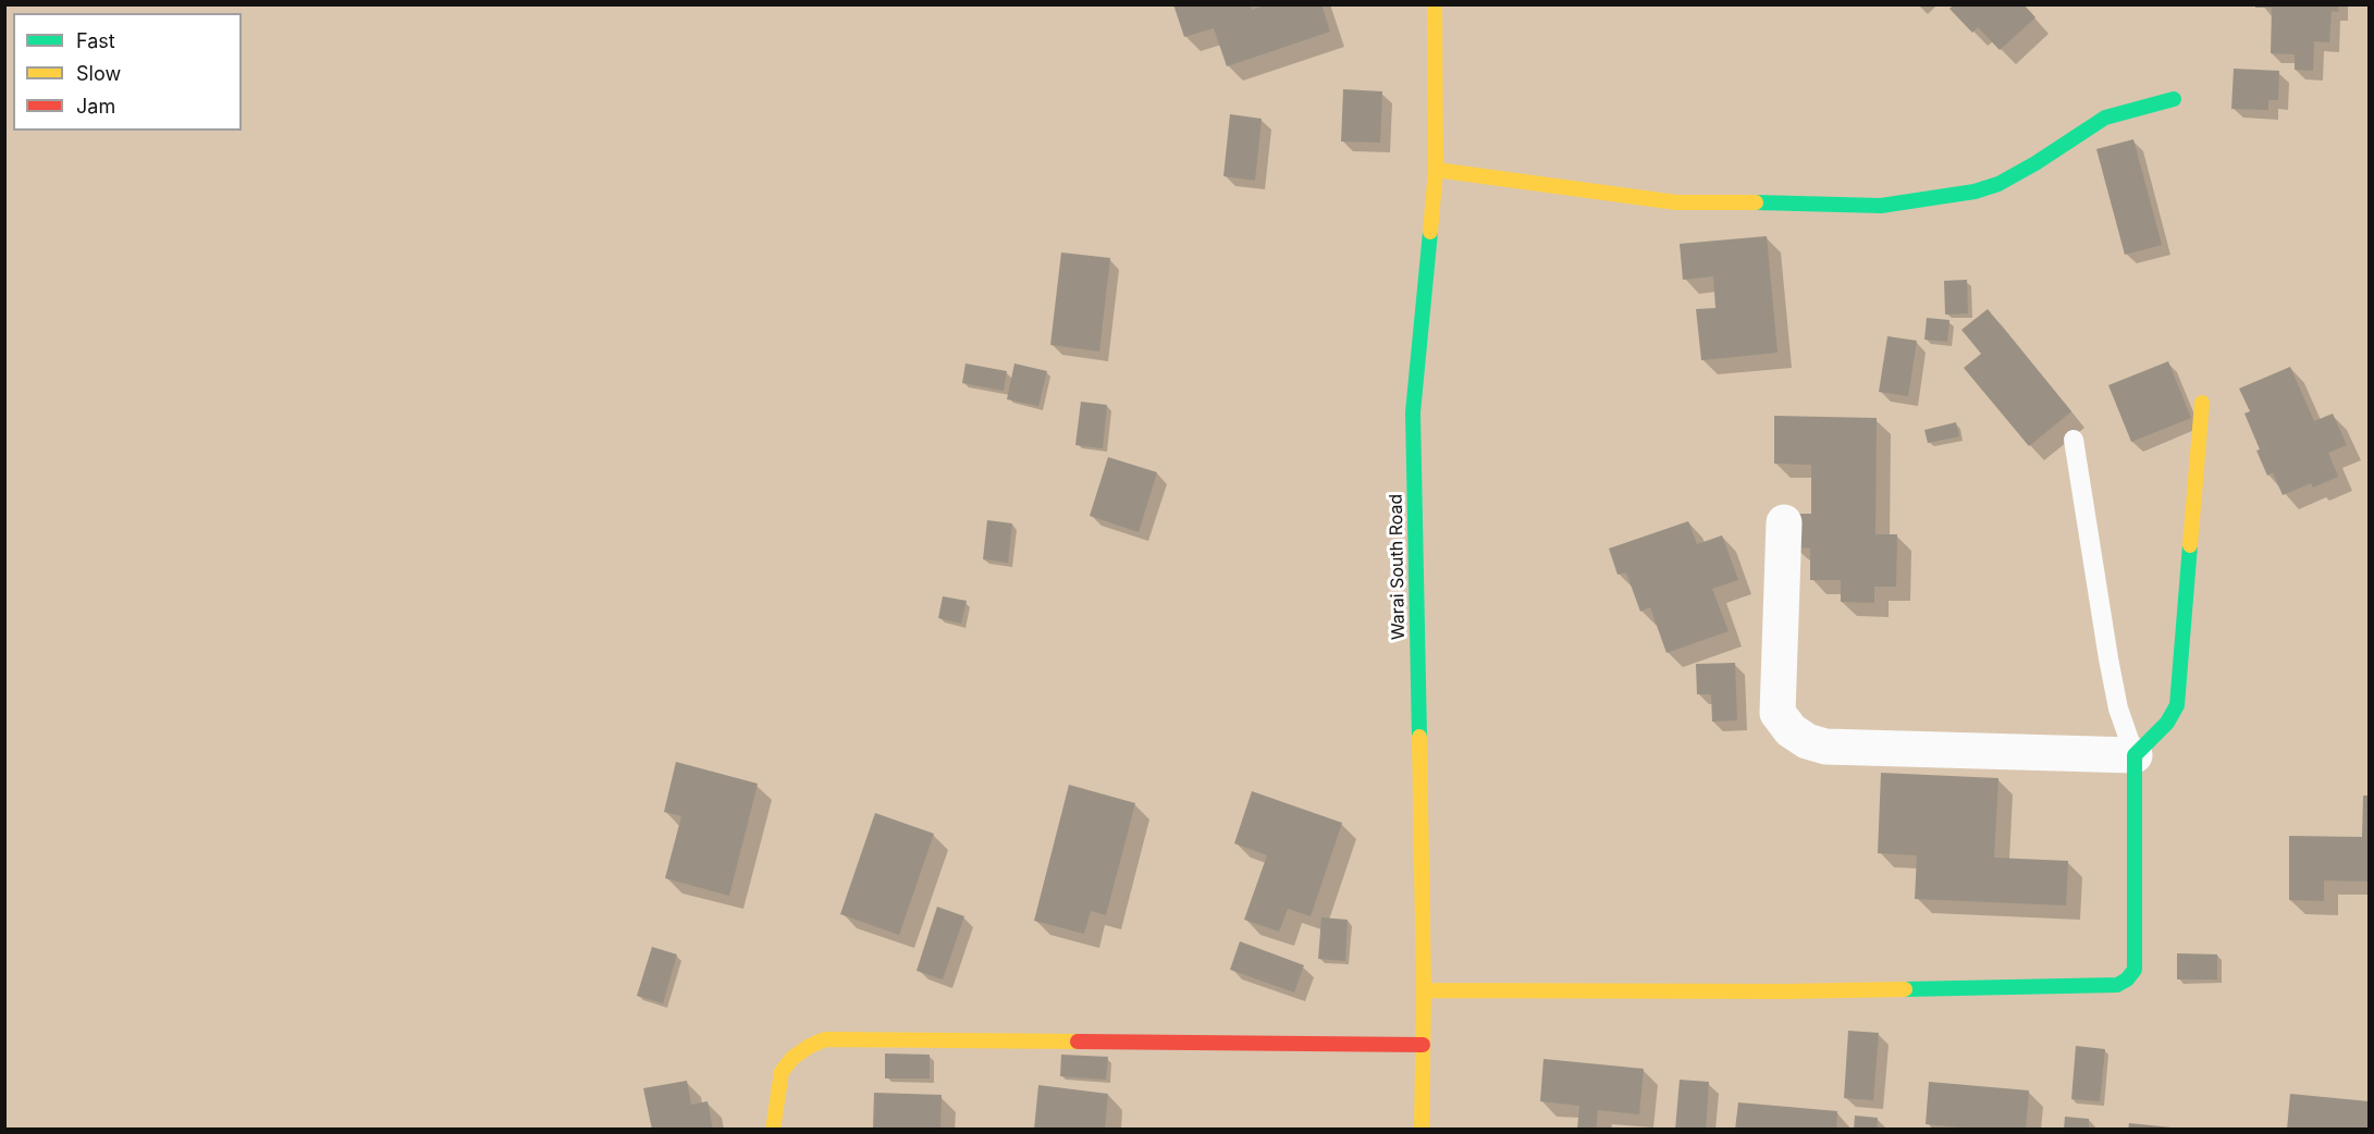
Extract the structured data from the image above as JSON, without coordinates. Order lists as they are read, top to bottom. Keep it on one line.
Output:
{"streets":{"street":["Warai South Road"]},"legend":["Fast","Slow","Jam"]}
